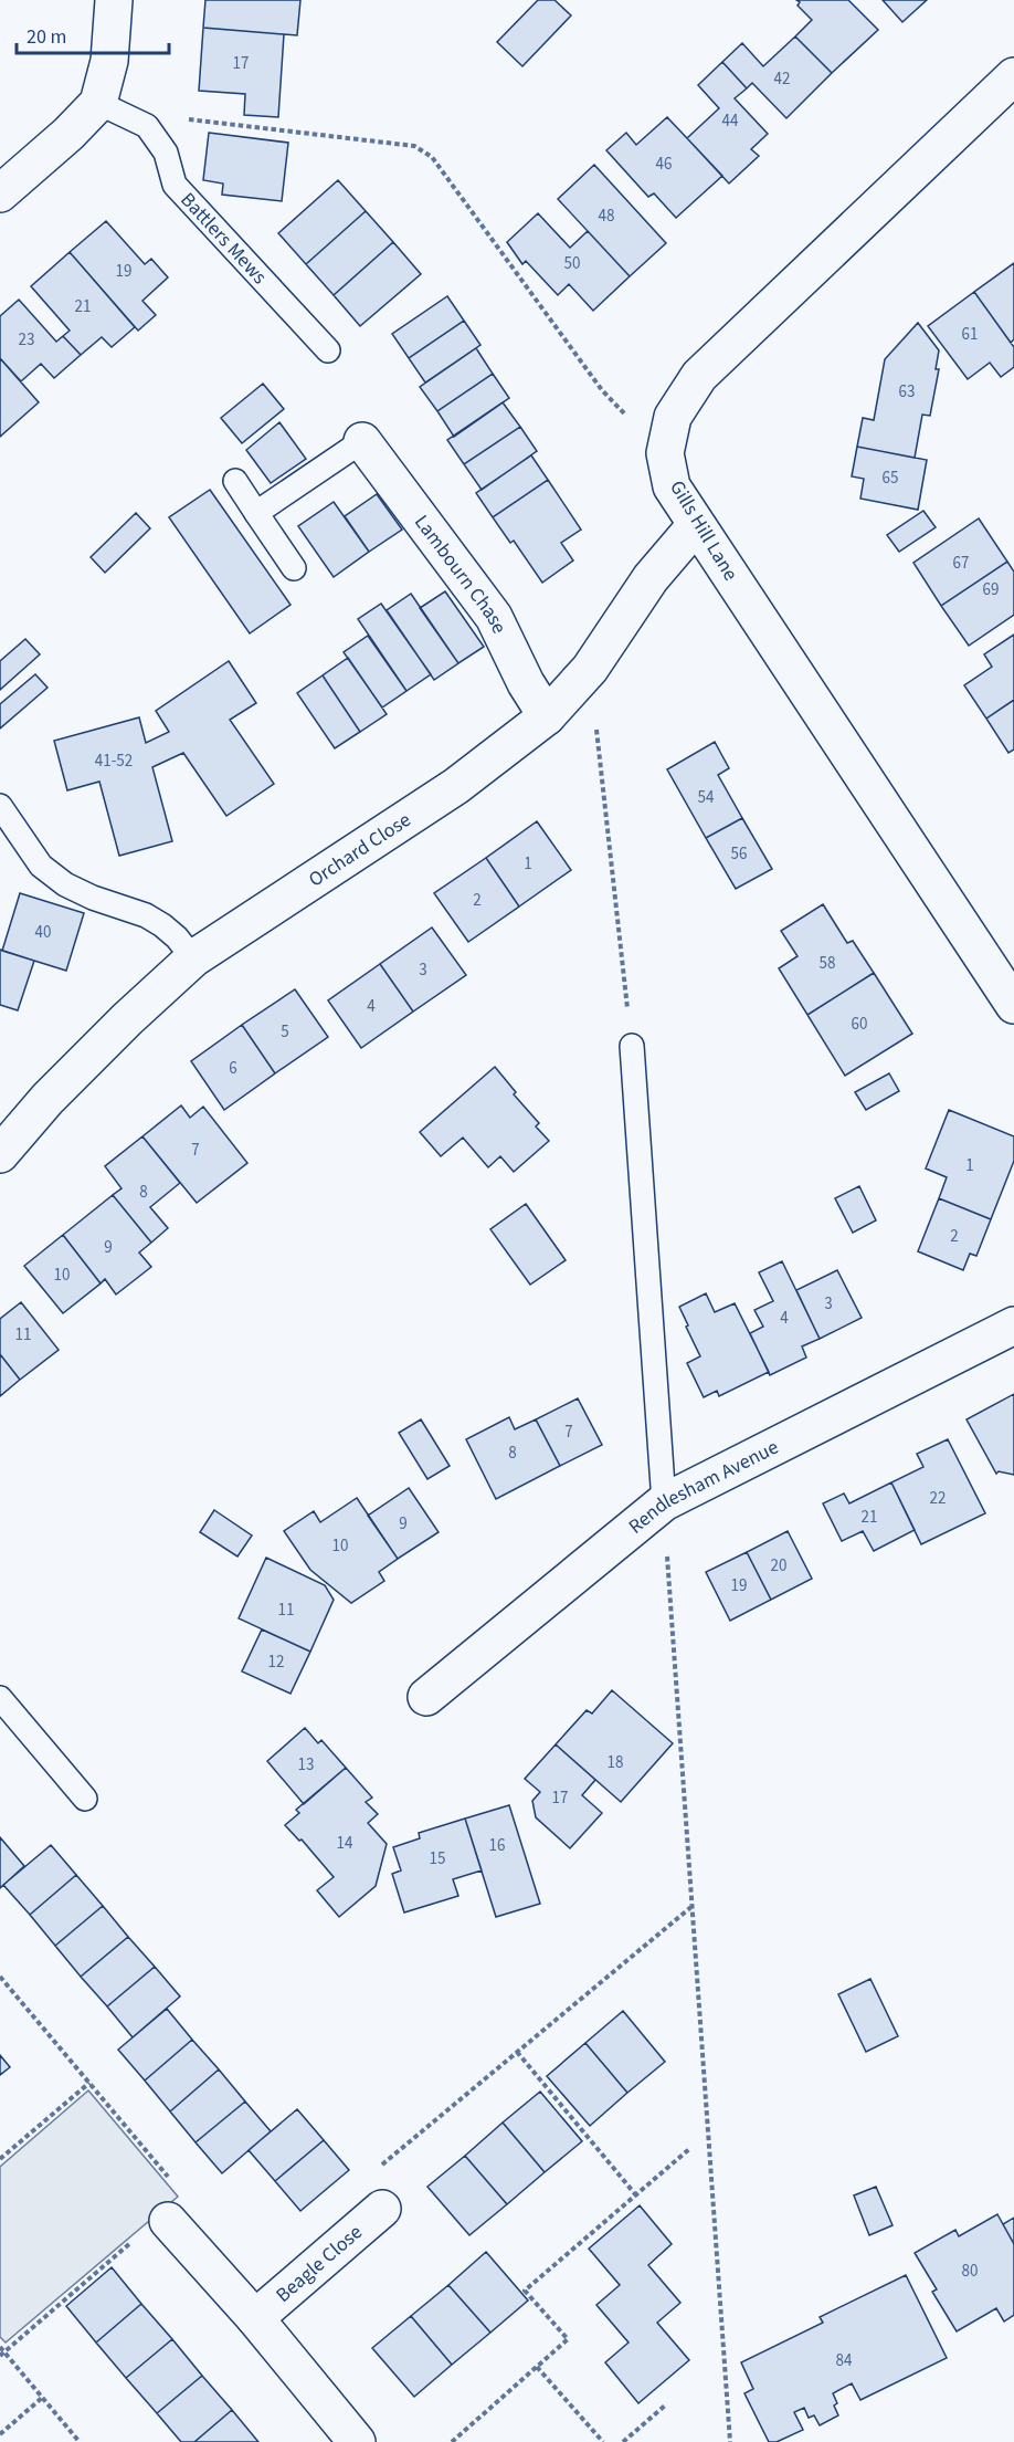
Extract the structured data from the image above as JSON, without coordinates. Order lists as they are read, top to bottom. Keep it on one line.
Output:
{"streets":{"street":["Gills Hill Lane","Lambourn Chase","Orchard Close","Rendlesham Avenue","Beagle Close"],"lane":["Battlers Mews"]},"crossings":[["Gills Hill Lane","Orchard Close"],["Lambourn Chase","Orchard Close"]],"house_numbers":["17","42","44","46","48","50","19","21","61","23","63","65","67","69","41-52","54","56","1","2","40","58","3","4","60","5","6","7","1","8","2","9","10","3","4","11","7","8","22","21","9","10","20","19","11","12","18","13","17","14","16","15","80","84"],"scale_bar":"20 m"}
